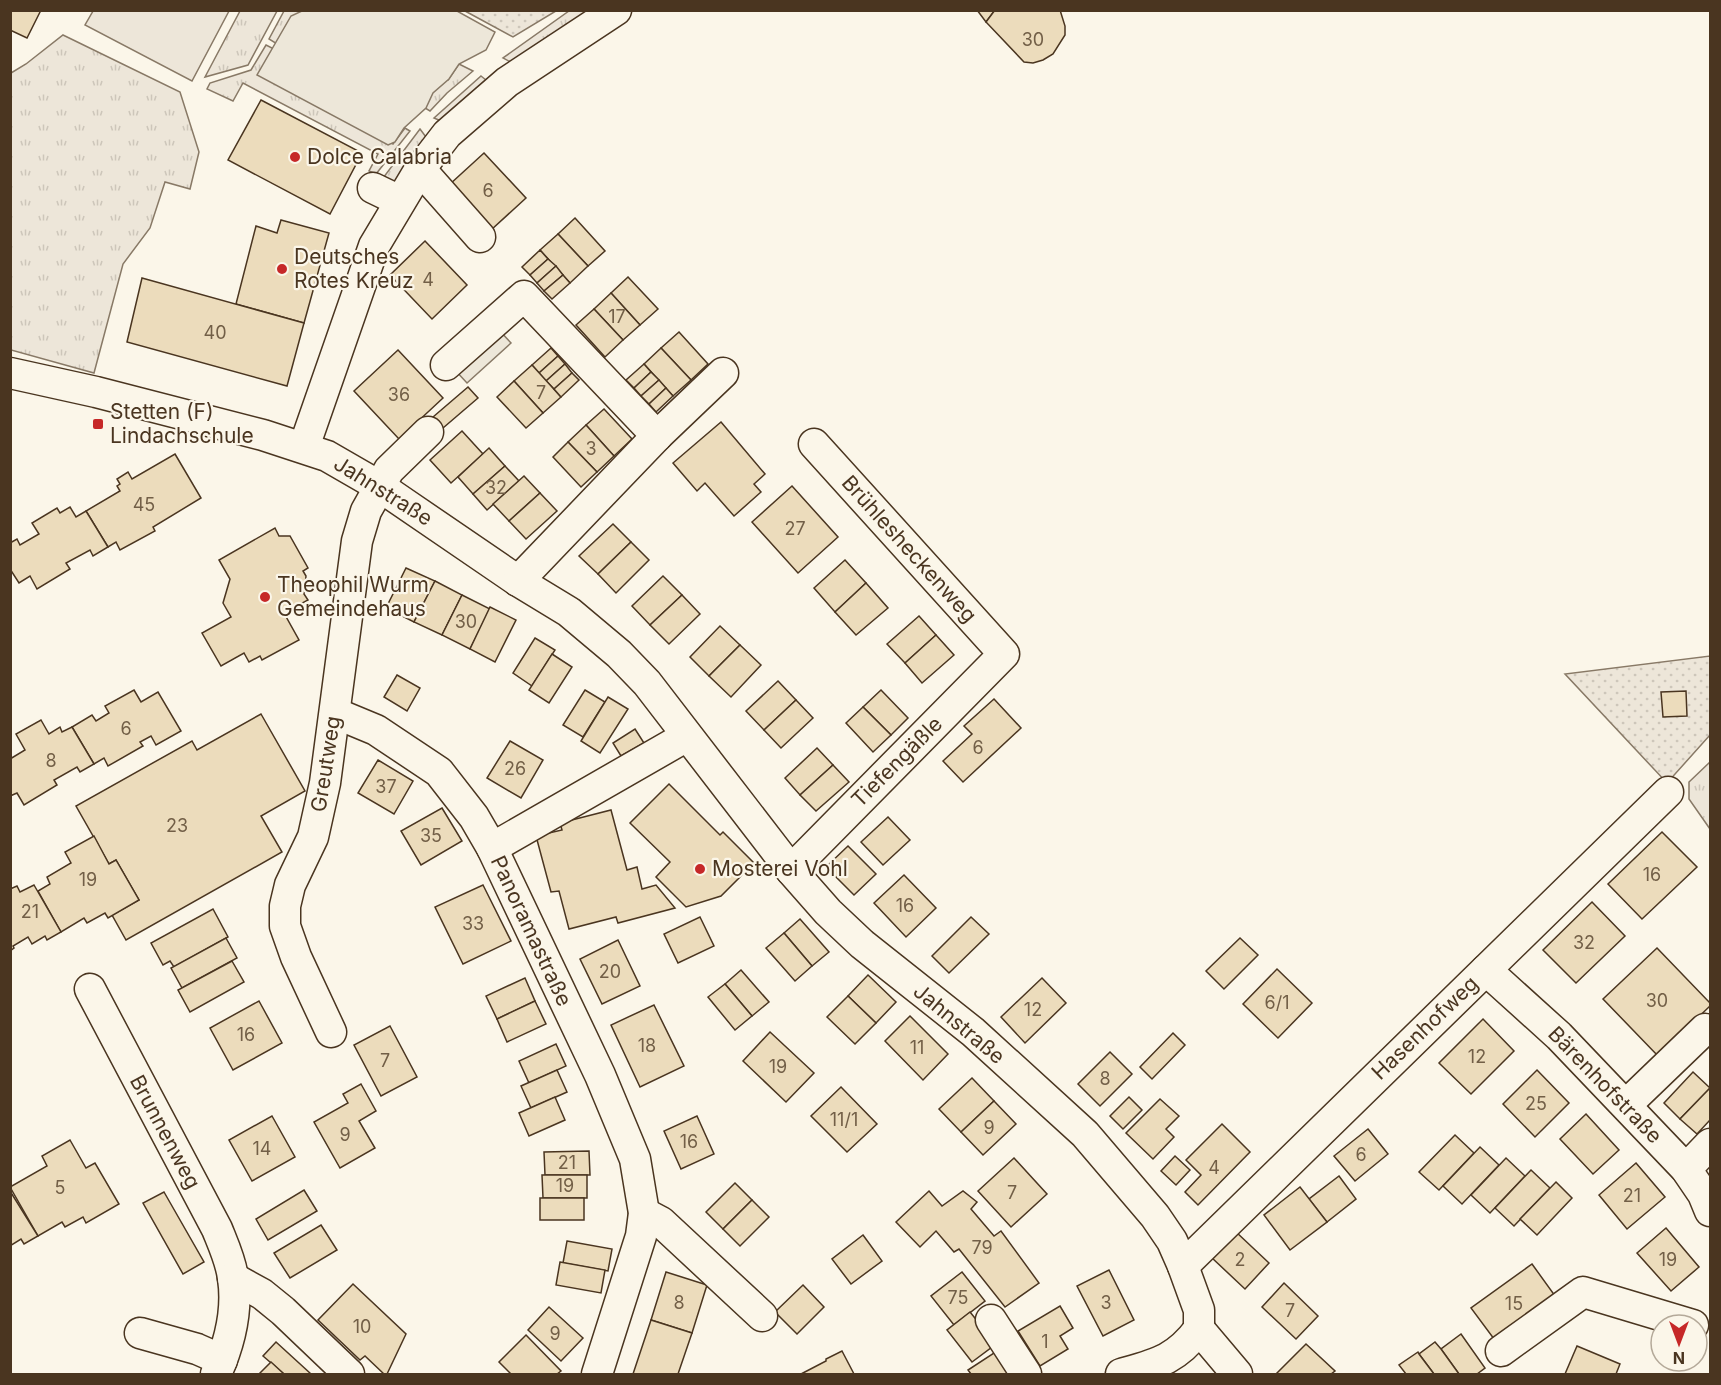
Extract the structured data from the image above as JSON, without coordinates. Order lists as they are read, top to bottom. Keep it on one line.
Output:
{"streets":{"street":["Jahnstraße","Brühlesheckenweg","Tiefengäßle","Greutweg","Panoramastraße","Hasenhofweg","Bärenhofstraße","Brunnenweg"]},"crossings":[["Jahnstraße","Tiefengäßle"],["Jahnstraße","Greutweg"],["Jahnstraße","Hasenhofweg"],["Brühlesheckenweg","Tiefengäßle"],["Greutweg","Panoramastraße"],["Hasenhofweg","Bärenhofstraße"]],"places":{"other":["Dolce Calabria","Deutsches Rotes Kreuz","Theophil Wurm Gemeindehaus","Mosterei Vohl"],"transit":["Stetten (F) Lindachschule"]},"house_numbers":["30","6","4","17","40","7","36","3","32","45","27","30","6","6","8","26","37","23","35","16","19","16","21","33","32","20","30","6/1","12","16","18","11","12","7","19","8","25","11/1","9","9","16","14","6","21","4","19","5","7","21","79","2","19","75","8","3","15","7","10","9","1"],"north":"bottom"}
